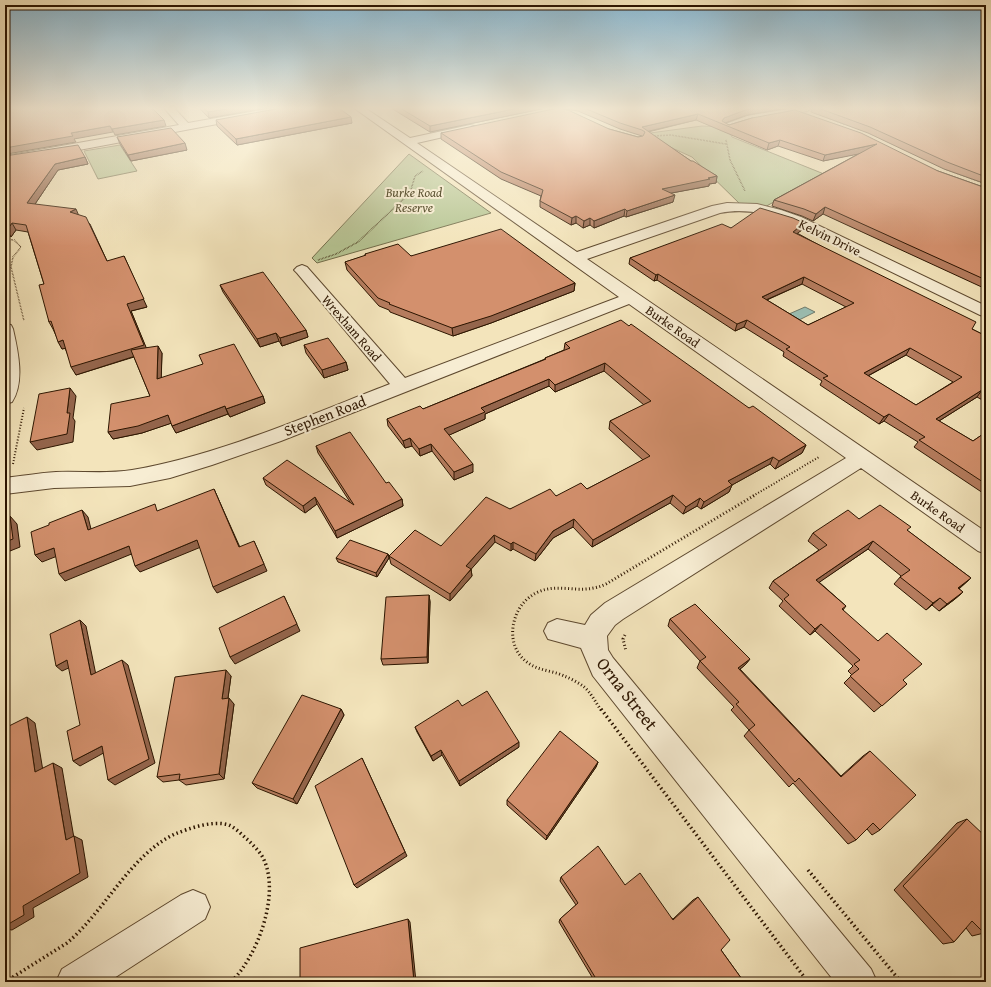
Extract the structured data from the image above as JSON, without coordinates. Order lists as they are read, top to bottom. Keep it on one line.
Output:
{"streets":{"street":["Kelvin Drive","Burke Road","Wrexham Road","Stephen Road","Orna Street"]},"crossings":[["Kelvin Drive","Burke Road"],["Burke Road","Stephen Road"],["Burke Road","Orna Street"],["Wrexham Road","Stephen Road"]],"parks":["Burke Road Reserve"]}
